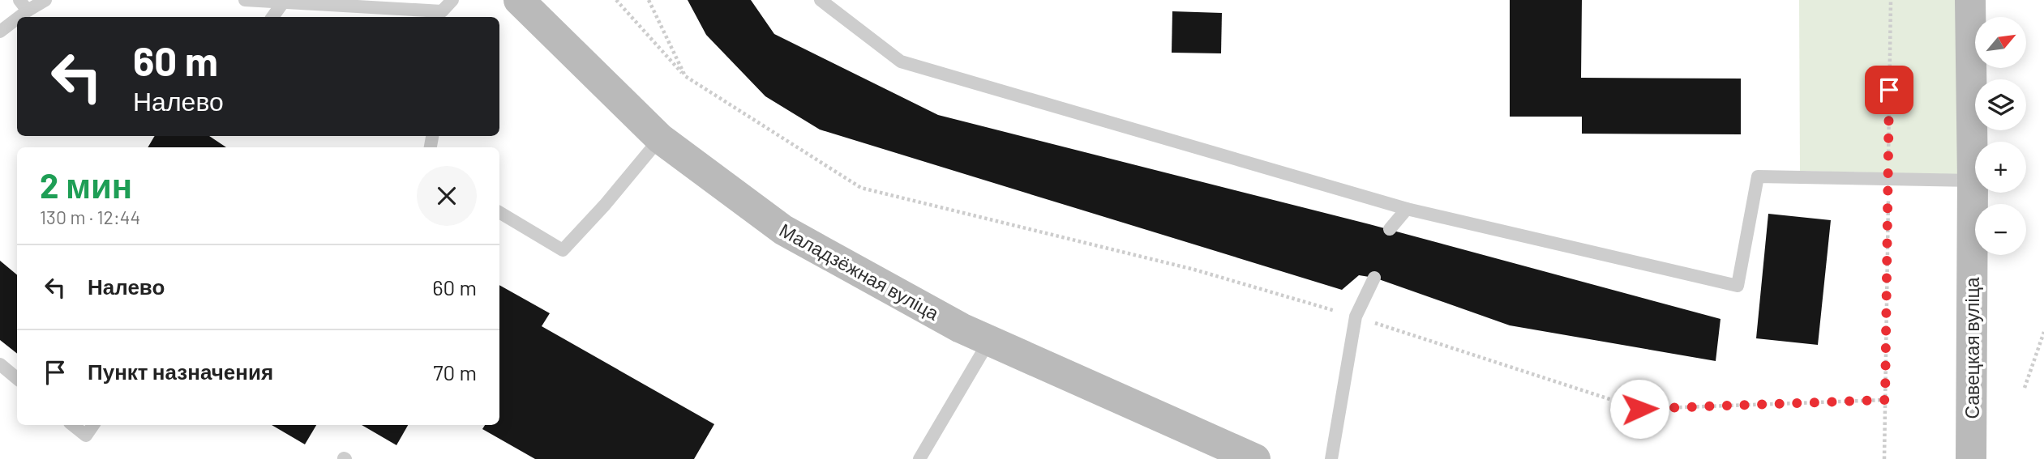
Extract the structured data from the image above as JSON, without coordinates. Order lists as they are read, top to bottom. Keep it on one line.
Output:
{"streets":{"street":["Маладзёжная вуліца","Савецкая вуліца"]},"north":"top right","page":{"map_buttons":["+","−"],"turn":["60 m","Налево"],"heading":["2 мин","130 m · 12:44"],"list":[{"name":"Налево","value":"60 m"},{"name":"Пункт назначения","value":"70 m"}]}}
